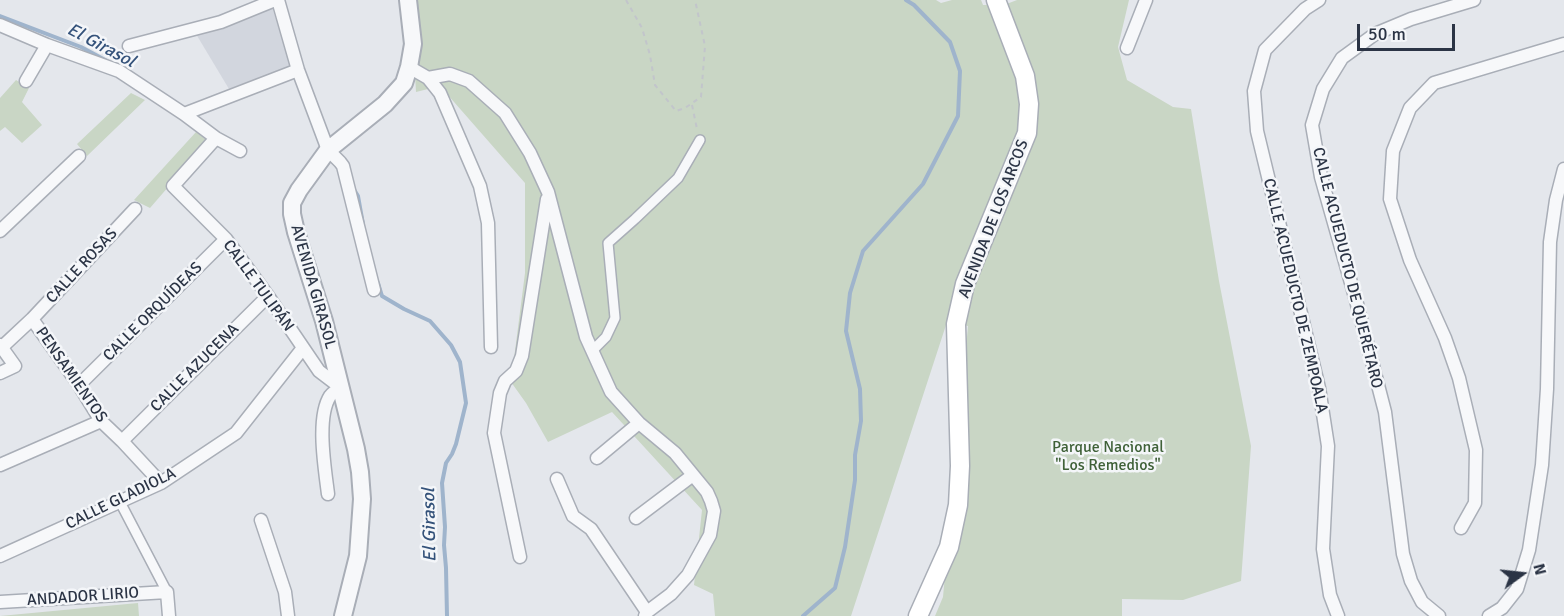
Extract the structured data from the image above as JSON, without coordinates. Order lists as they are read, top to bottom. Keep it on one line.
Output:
{"streets":{"main road":["AVENIDA DE LOS ARCOS"],"street":["CALLE ROSAS","CALLE ACUEDUCTO DE QUERÉTARO","CALLE TULIPÁN","AVENIDA GIRASOL","CALLE ACUEDUCTO DE ZEMPOALA","CALLE ORQUÍDEAS","CALLE AZUCENA","PENSAMIENTOS","CALLE GLADIOLA","ANDADOR LIRIO"]},"crossings":[["CALLE ROSAS","PENSAMIENTOS"],["CALLE TULIPÁN","AVENIDA GIRASOL"],["CALLE TULIPÁN","CALLE ORQUÍDEAS"],["CALLE TULIPÁN","CALLE AZUCENA"],["CALLE TULIPÁN","CALLE GLADIOLA"],["CALLE ORQUÍDEAS","PENSAMIENTOS"],["CALLE AZUCENA","PENSAMIENTOS"],["PENSAMIENTOS","CALLE GLADIOLA"]],"water":["El Girasol"],"parks":["Parque Nacional \"Los Remedios\""],"scale_bar":"50 m","north":"right"}
